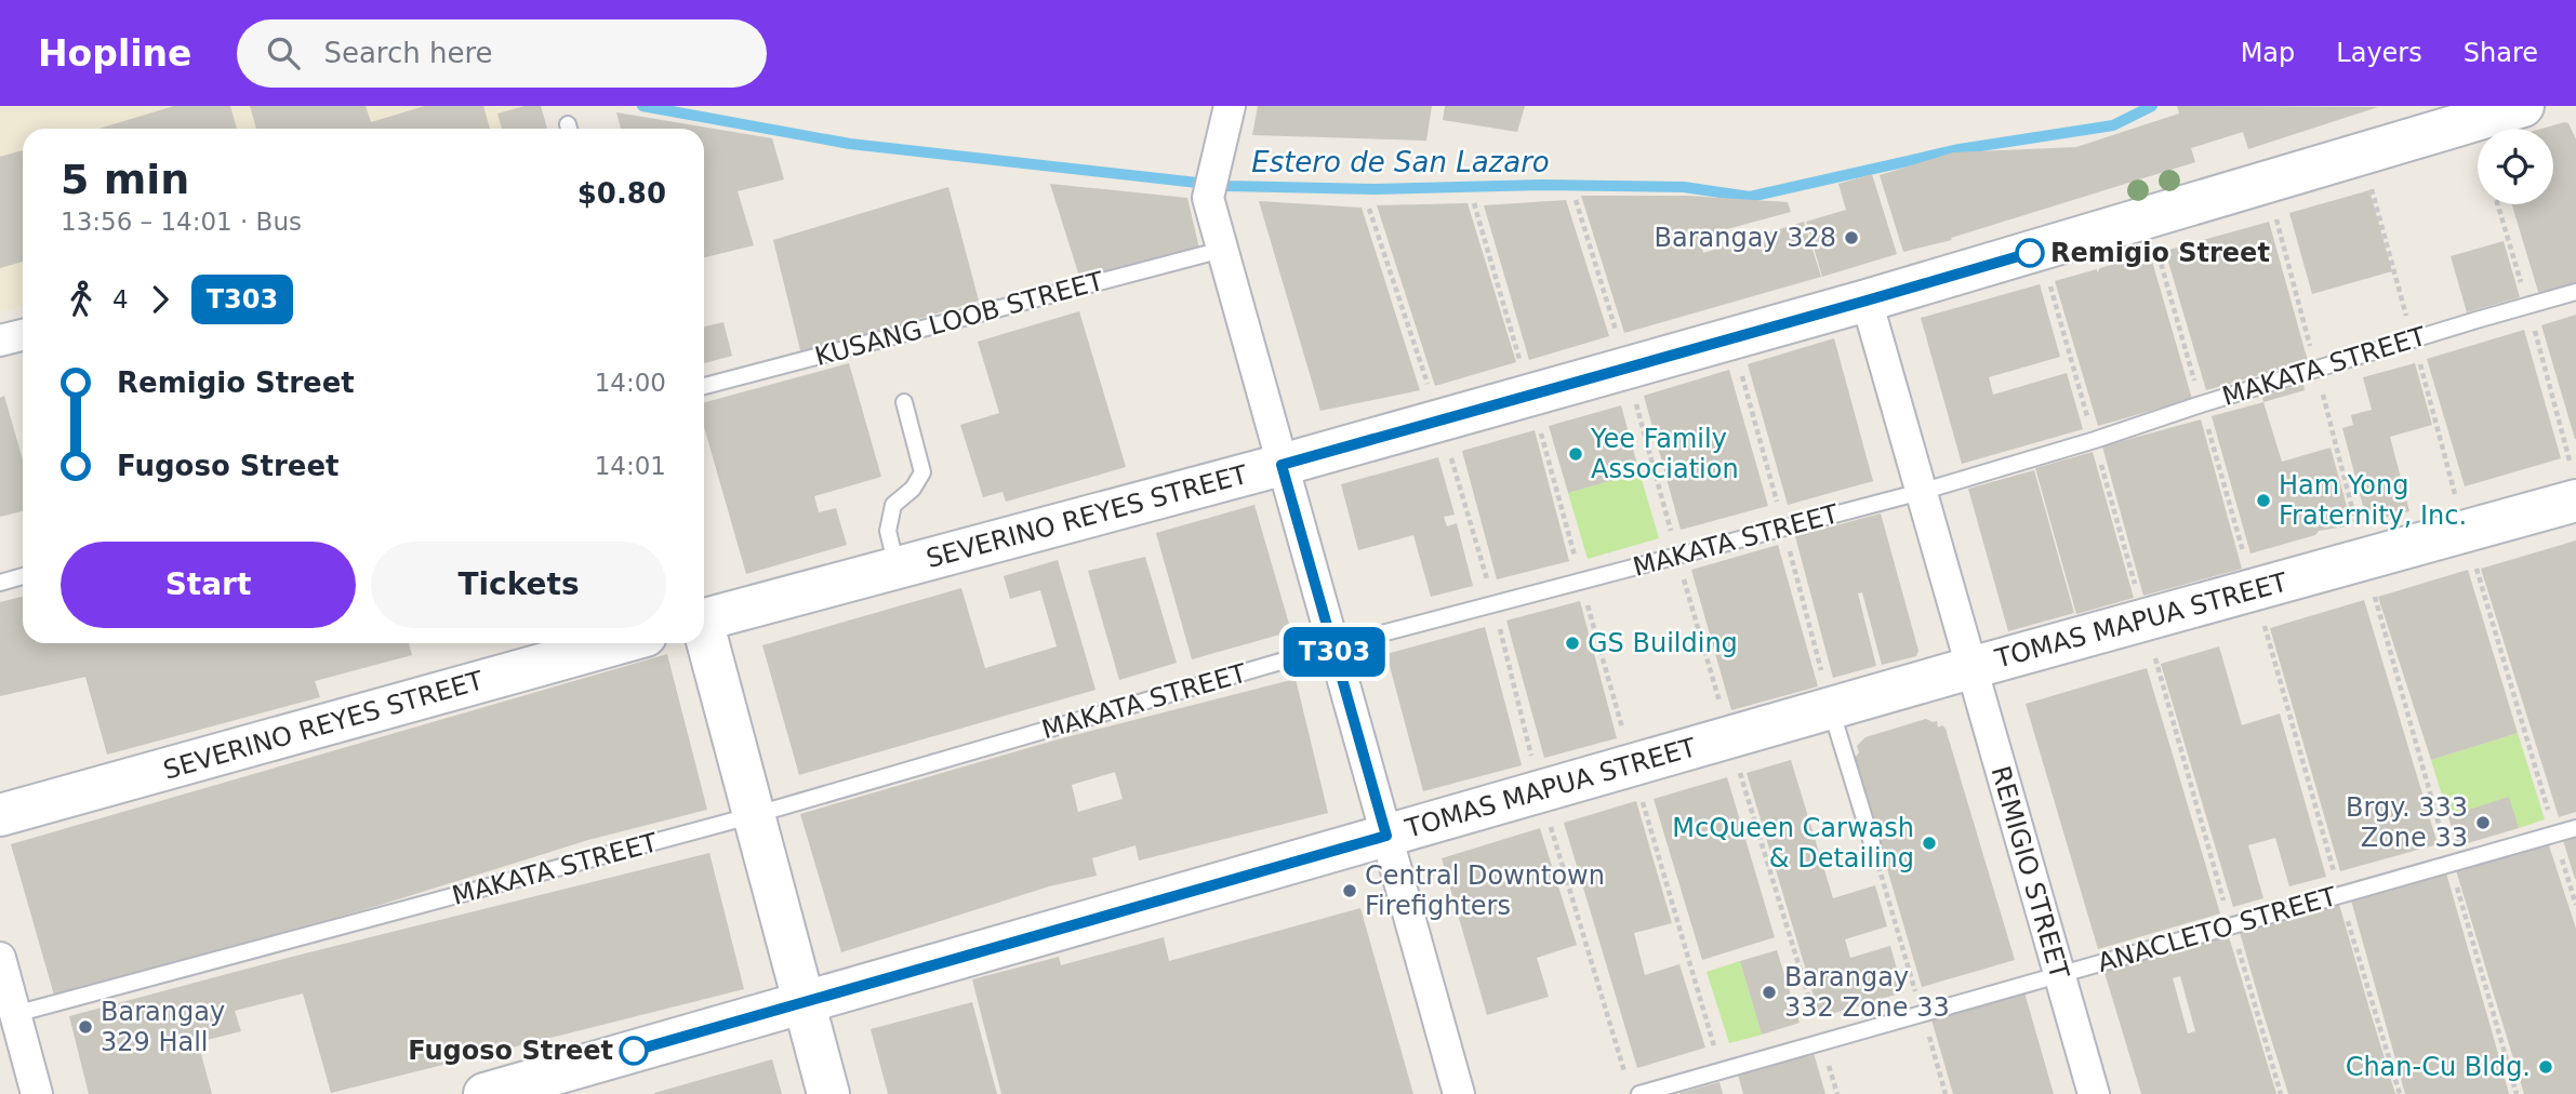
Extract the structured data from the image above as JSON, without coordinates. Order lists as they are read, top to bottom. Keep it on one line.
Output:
{"streets":{"street":["SEVERINO REYES STREET","TOMAS MAPUA STREET","REMIGIO STREET"],"lane":["KUSANG LOOB STREET","MAKATA STREET","ANACLETO STREET"]},"crossings":[["MAKATA STREET","REMIGIO STREET"],["SEVERINO REYES STREET","REMIGIO STREET"],["TOMAS MAPUA STREET","REMIGIO STREET"],["REMIGIO STREET","ANACLETO STREET"]],"water":["Estero de San Lazaro"],"places":["Barangay 328","Remigio Street","Yee Family Association","Ham Yong Fraternity, Inc.","GS Building","Brgy. 333 Zone 33","McQueen Carwash & Detailing","Central Downtown Firefighters","Barangay 332 Zone 33","Barangay 329 Hall","Fugoso Street","Chan-Cu Bldg."],"lines":["bus line T303"],"page":{"header":"Hopline","search":"Search here","nav":["Map","Layers","Share"],"on_map":"T303","heading":["5 min","13:56 – 14:01 · Bus","$0.80"],"legs":["4","T303"],"list":[{"name":"Remigio Street","value":"14:00"},{"name":"Fugoso Street","value":"14:01"}],"buttons":["Start","Tickets"]}}
